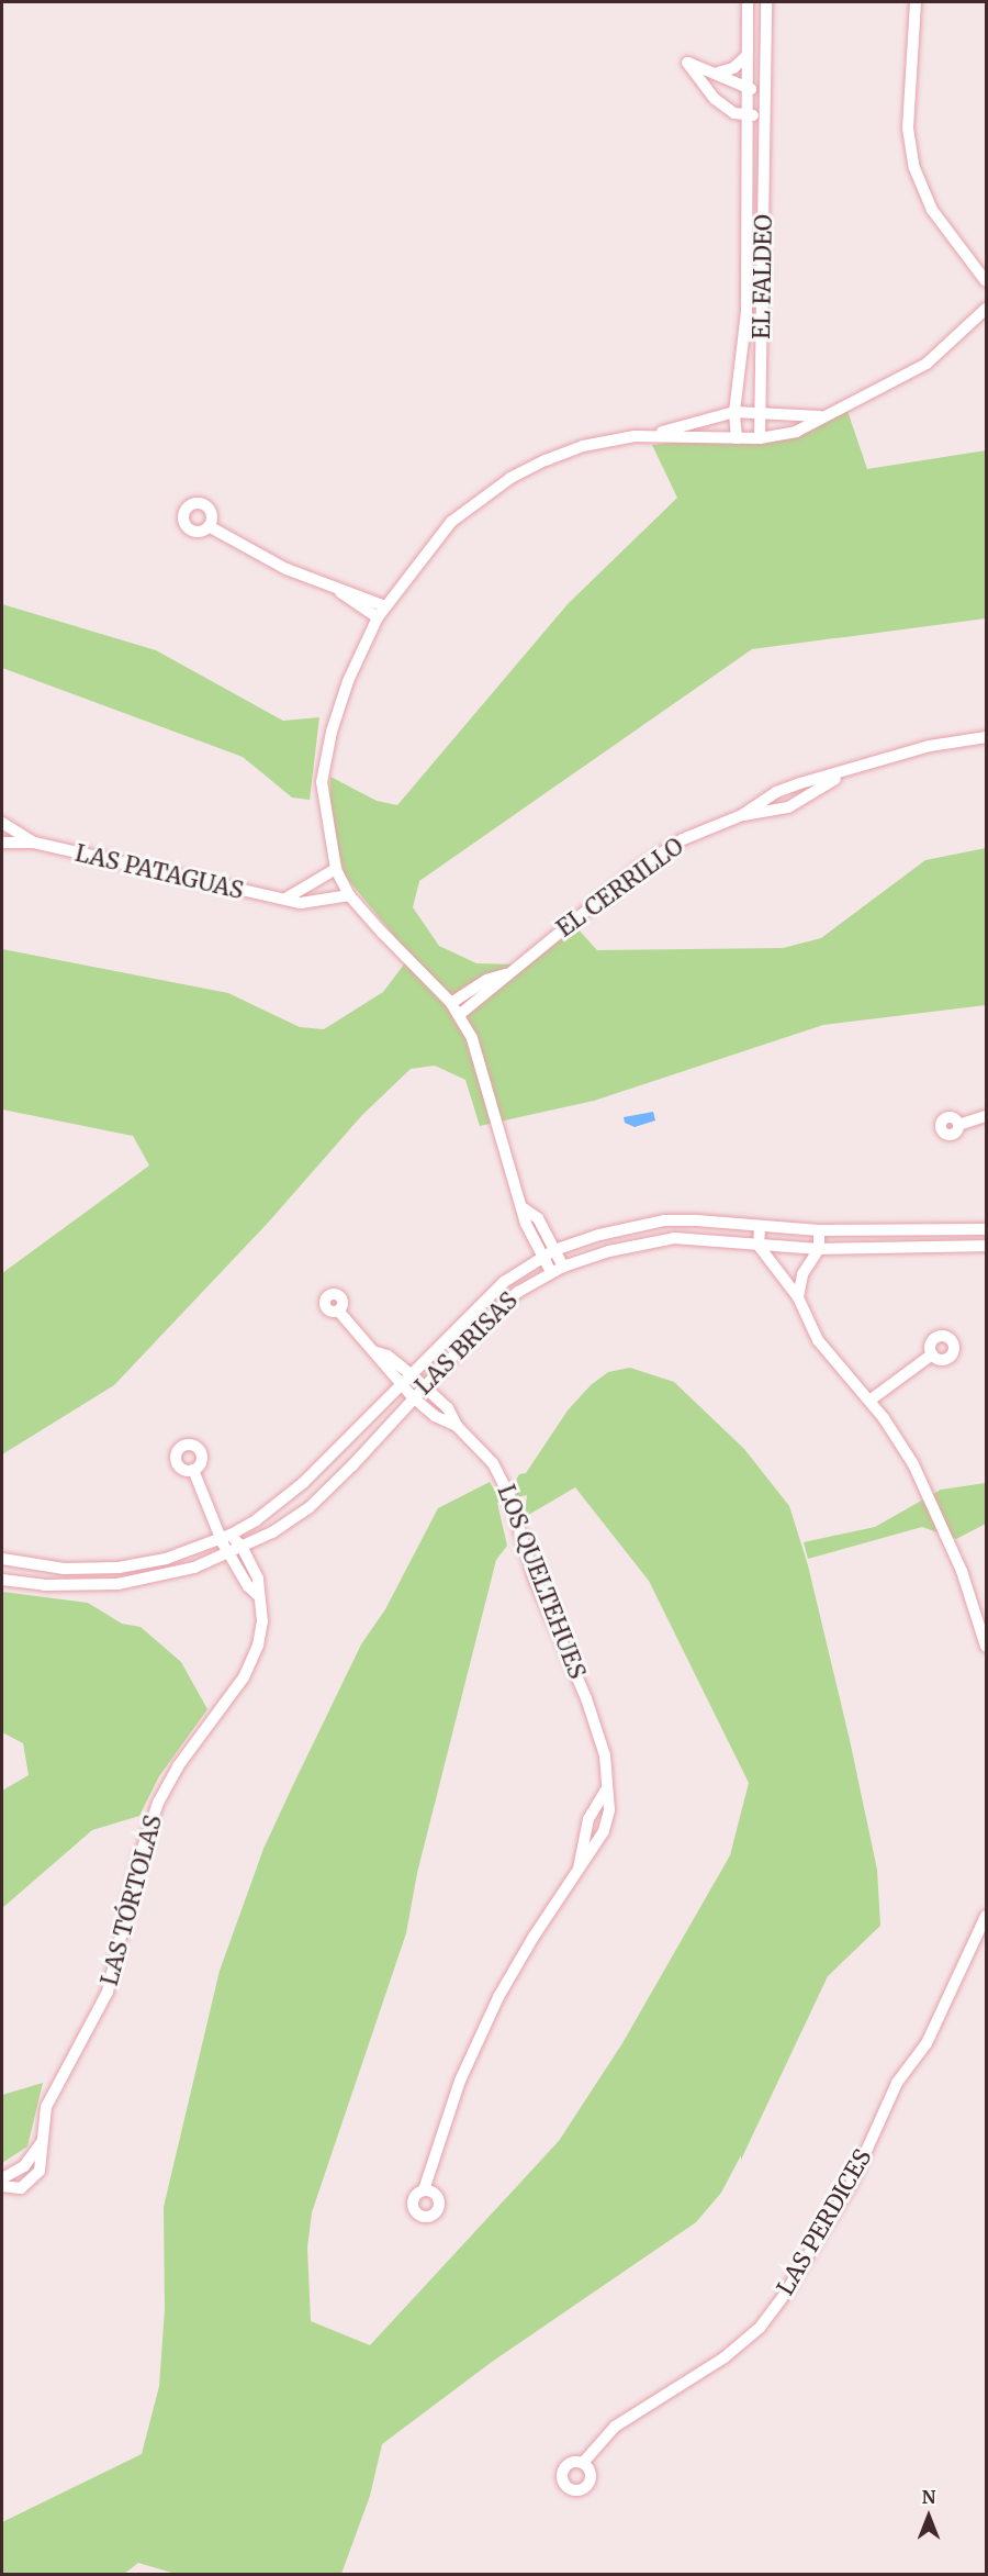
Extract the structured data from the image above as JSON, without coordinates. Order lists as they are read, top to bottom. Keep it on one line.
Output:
{"streets":{"street":["EL FALDEO","LAS PATAGUAS","EL CERRILLO","LAS BRISAS","LOS QUELTEHUES","LAS TÓRTOLAS","LAS PERDICES"]},"crossings":[["LAS BRISAS","LOS QUELTEHUES"],["LAS BRISAS","LAS TÓRTOLAS"]],"north":"top"}
